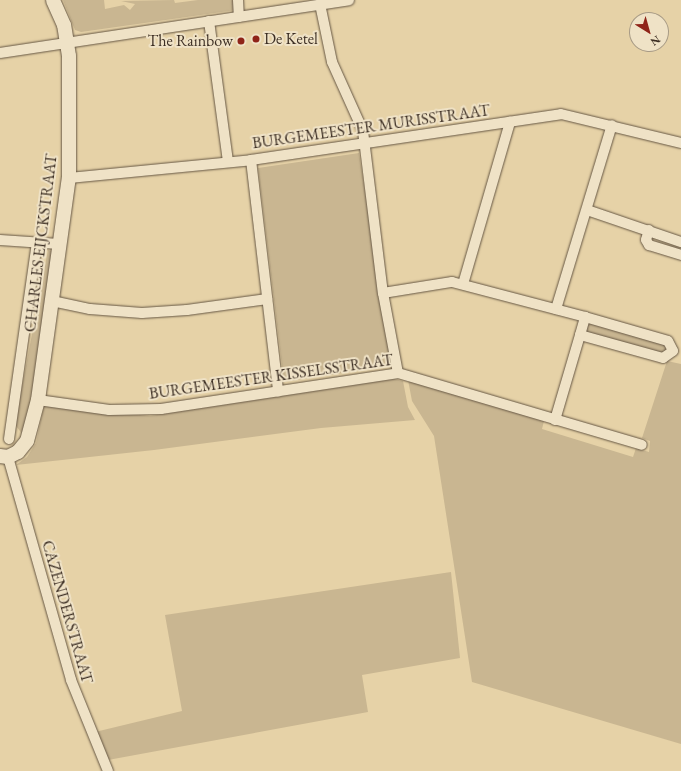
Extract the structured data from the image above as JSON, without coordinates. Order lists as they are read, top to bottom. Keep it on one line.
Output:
{"streets":{"street":["BURGEMEESTER MURISSTRAAT","CHARLES EIJCKSTRAAT","BURGEMEESTER KISSELSSTRAAT","CAZENDERSTRAAT"]},"crossings":[["BURGEMEESTER MURISSTRAAT","CHARLES EIJCKSTRAAT"],["CHARLES EIJCKSTRAAT","BURGEMEESTER KISSELSSTRAAT"],["CHARLES EIJCKSTRAAT","CAZENDERSTRAAT"]],"places":["De Ketel","The Rainbow"],"north":"bottom right"}
